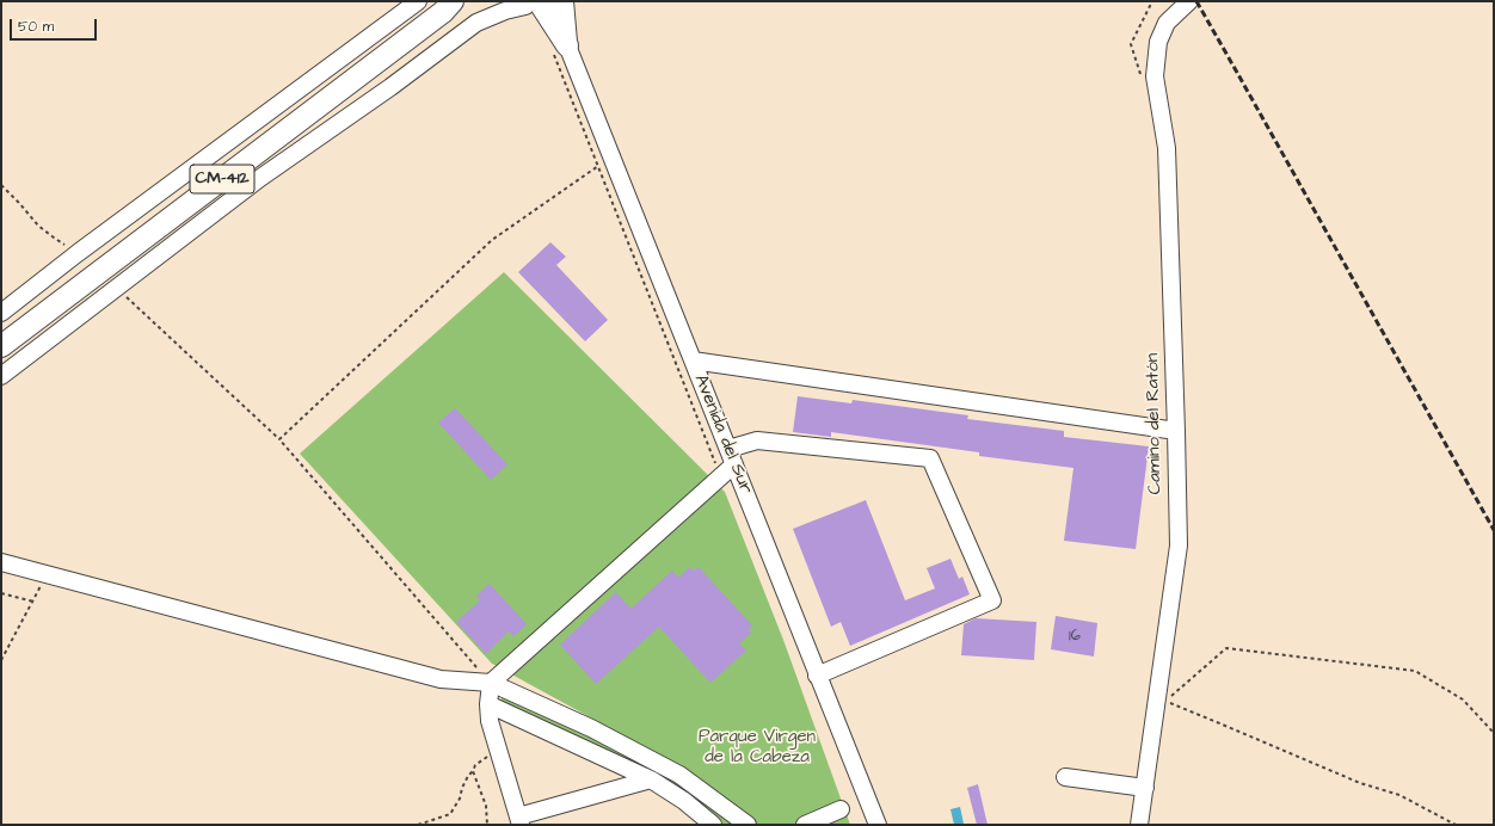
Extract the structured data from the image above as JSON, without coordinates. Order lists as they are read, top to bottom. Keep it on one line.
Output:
{"streets":{"main road":["CM-412","Avenida del Sur"],"street":["Camino del Ratón"]},"parks":["Parque Virgen de la Cabeza"],"house_numbers":["16"],"scale_bar":"50 m"}
